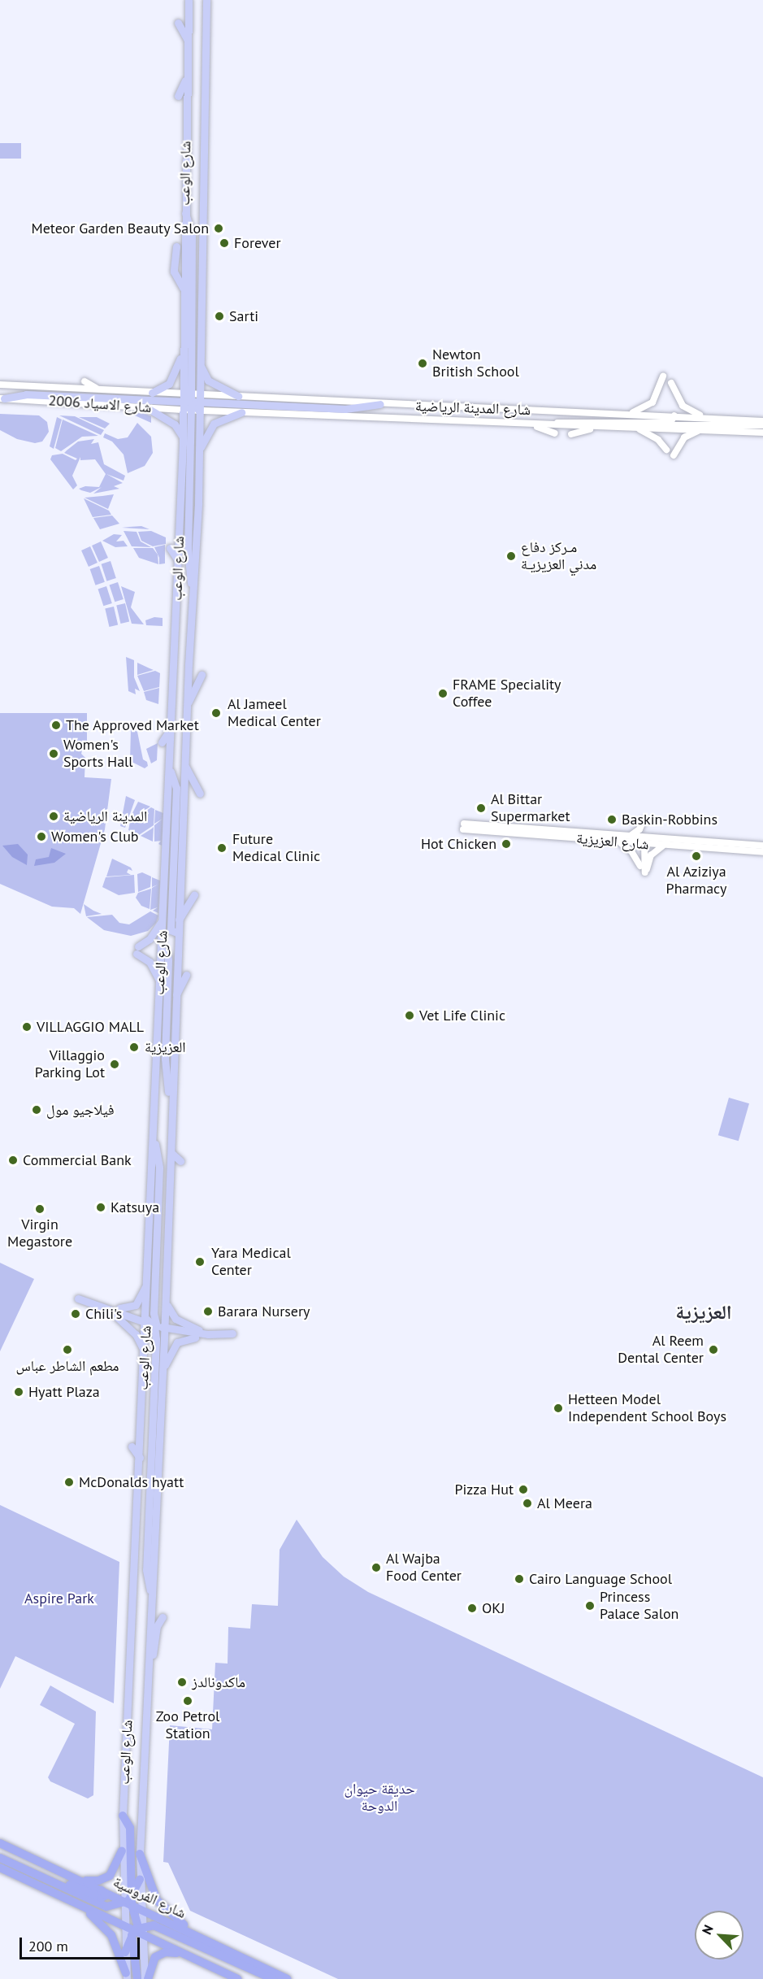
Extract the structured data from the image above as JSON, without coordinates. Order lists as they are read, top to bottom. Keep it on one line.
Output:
{"streets":{"highway":["شارع الفروسية"],"main road":["شارع الوعب","شارع الاسياد 2006","شارع المدينة الرياضية","شارع العزيزية"]},"crossings":[["شارع الوعب","شارع الاسياد 2006"],["شارع الوعب","شارع المدينة الرياضية"],["شارع الوعب","شارع الفروسية"]],"districts":["العزيزية"],"parks":["Aspire Park","حديقة حيوان الدوحة"],"places":["Meteor Garden Beauty Salon","Forever","Sarti","Newton British School","مـركز دفاع مدني العزيزيـة","FRAME Speciality Coffee","Al Jameel Medical Center","The Approved Market","Women's Sports Hall","Al Bittar Supermarket","المدينة الرياضية","Baskin-Robbins","Women's Club","Hot Chicken","Future Medical Clinic","Al Aziziya Pharmacy","Vet Life Clinic","VILLAGGIO MALL","العزيزية","Villaggio Parking Lot","فيلاجيو مول","Commercial Bank","Katsuya","Virgin Megastore","Yara Medical Center","Barara Nursery","Chili's","مطعم الشاطر عباس","Al Reem Dental Center","Hyatt Plaza","Hetteen Model Independent School Boys","McDonalds hyatt","Pizza Hut","Al Meera","Al Wajba Food Center","Cairo Language School","Princess Palace Salon","OKJ","ماكدونالدز","Zoo Petrol Station"],"scale_bar":"200 m","north":"top left"}
